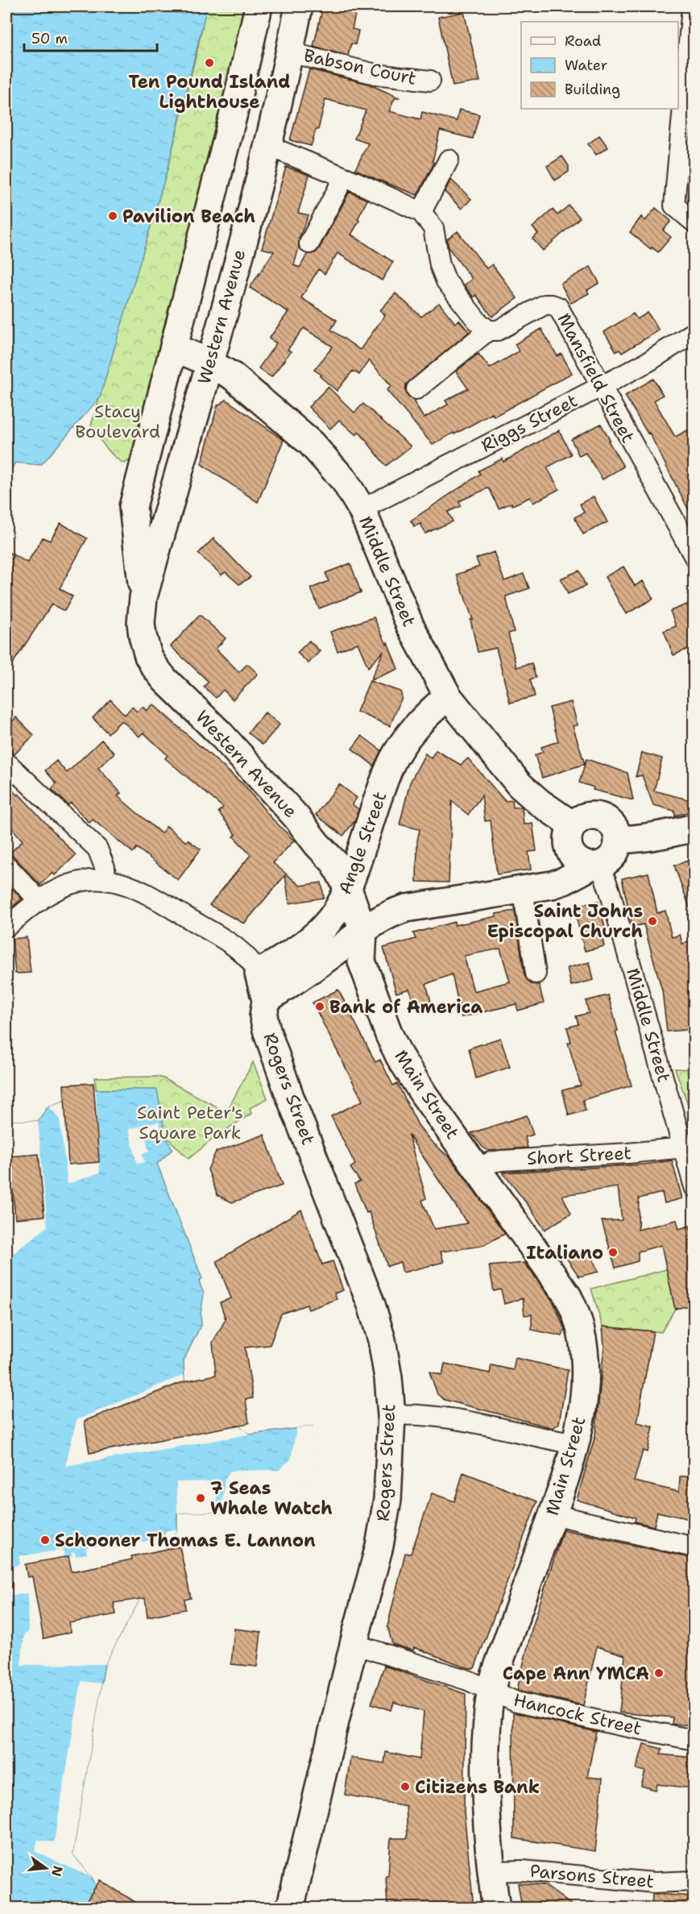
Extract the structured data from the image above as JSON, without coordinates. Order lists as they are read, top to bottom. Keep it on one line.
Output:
{"streets":{"main road":["Western Avenue","Middle Street","Angle Street","Rogers Street","Main Street"],"street":["Babson Court","Mansfield Street","Riggs Street","Short Street","Hancock Street","Parsons Street"]},"crossings":[["Babson Court","Western Avenue"],["Western Avenue","Middle Street"],["Western Avenue","Angle Street"],["Western Avenue","Main Street"],["Mansfield Street","Riggs Street"],["Riggs Street","Middle Street"],["Middle Street","Angle Street"],["Middle Street","Short Street"],["Angle Street","Rogers Street"],["Rogers Street","Hancock Street"],["Main Street","Short Street"],["Main Street","Hancock Street"],["Main Street","Parsons Street"]],"parks":["Stacy Boulevard","Saint Peter's Square Park"],"places":["Ten Pound Island Lighthouse","Pavilion Beach","Saint Johns Episcopal Church","Bank of America","Italiano","7 Seas Whale Watch","Schooner Thomas E. Lannon","Cape Ann YMCA","Citizens Bank"],"legend":["Road","Water","Building"],"scale_bar":"50 m","north":"right"}
